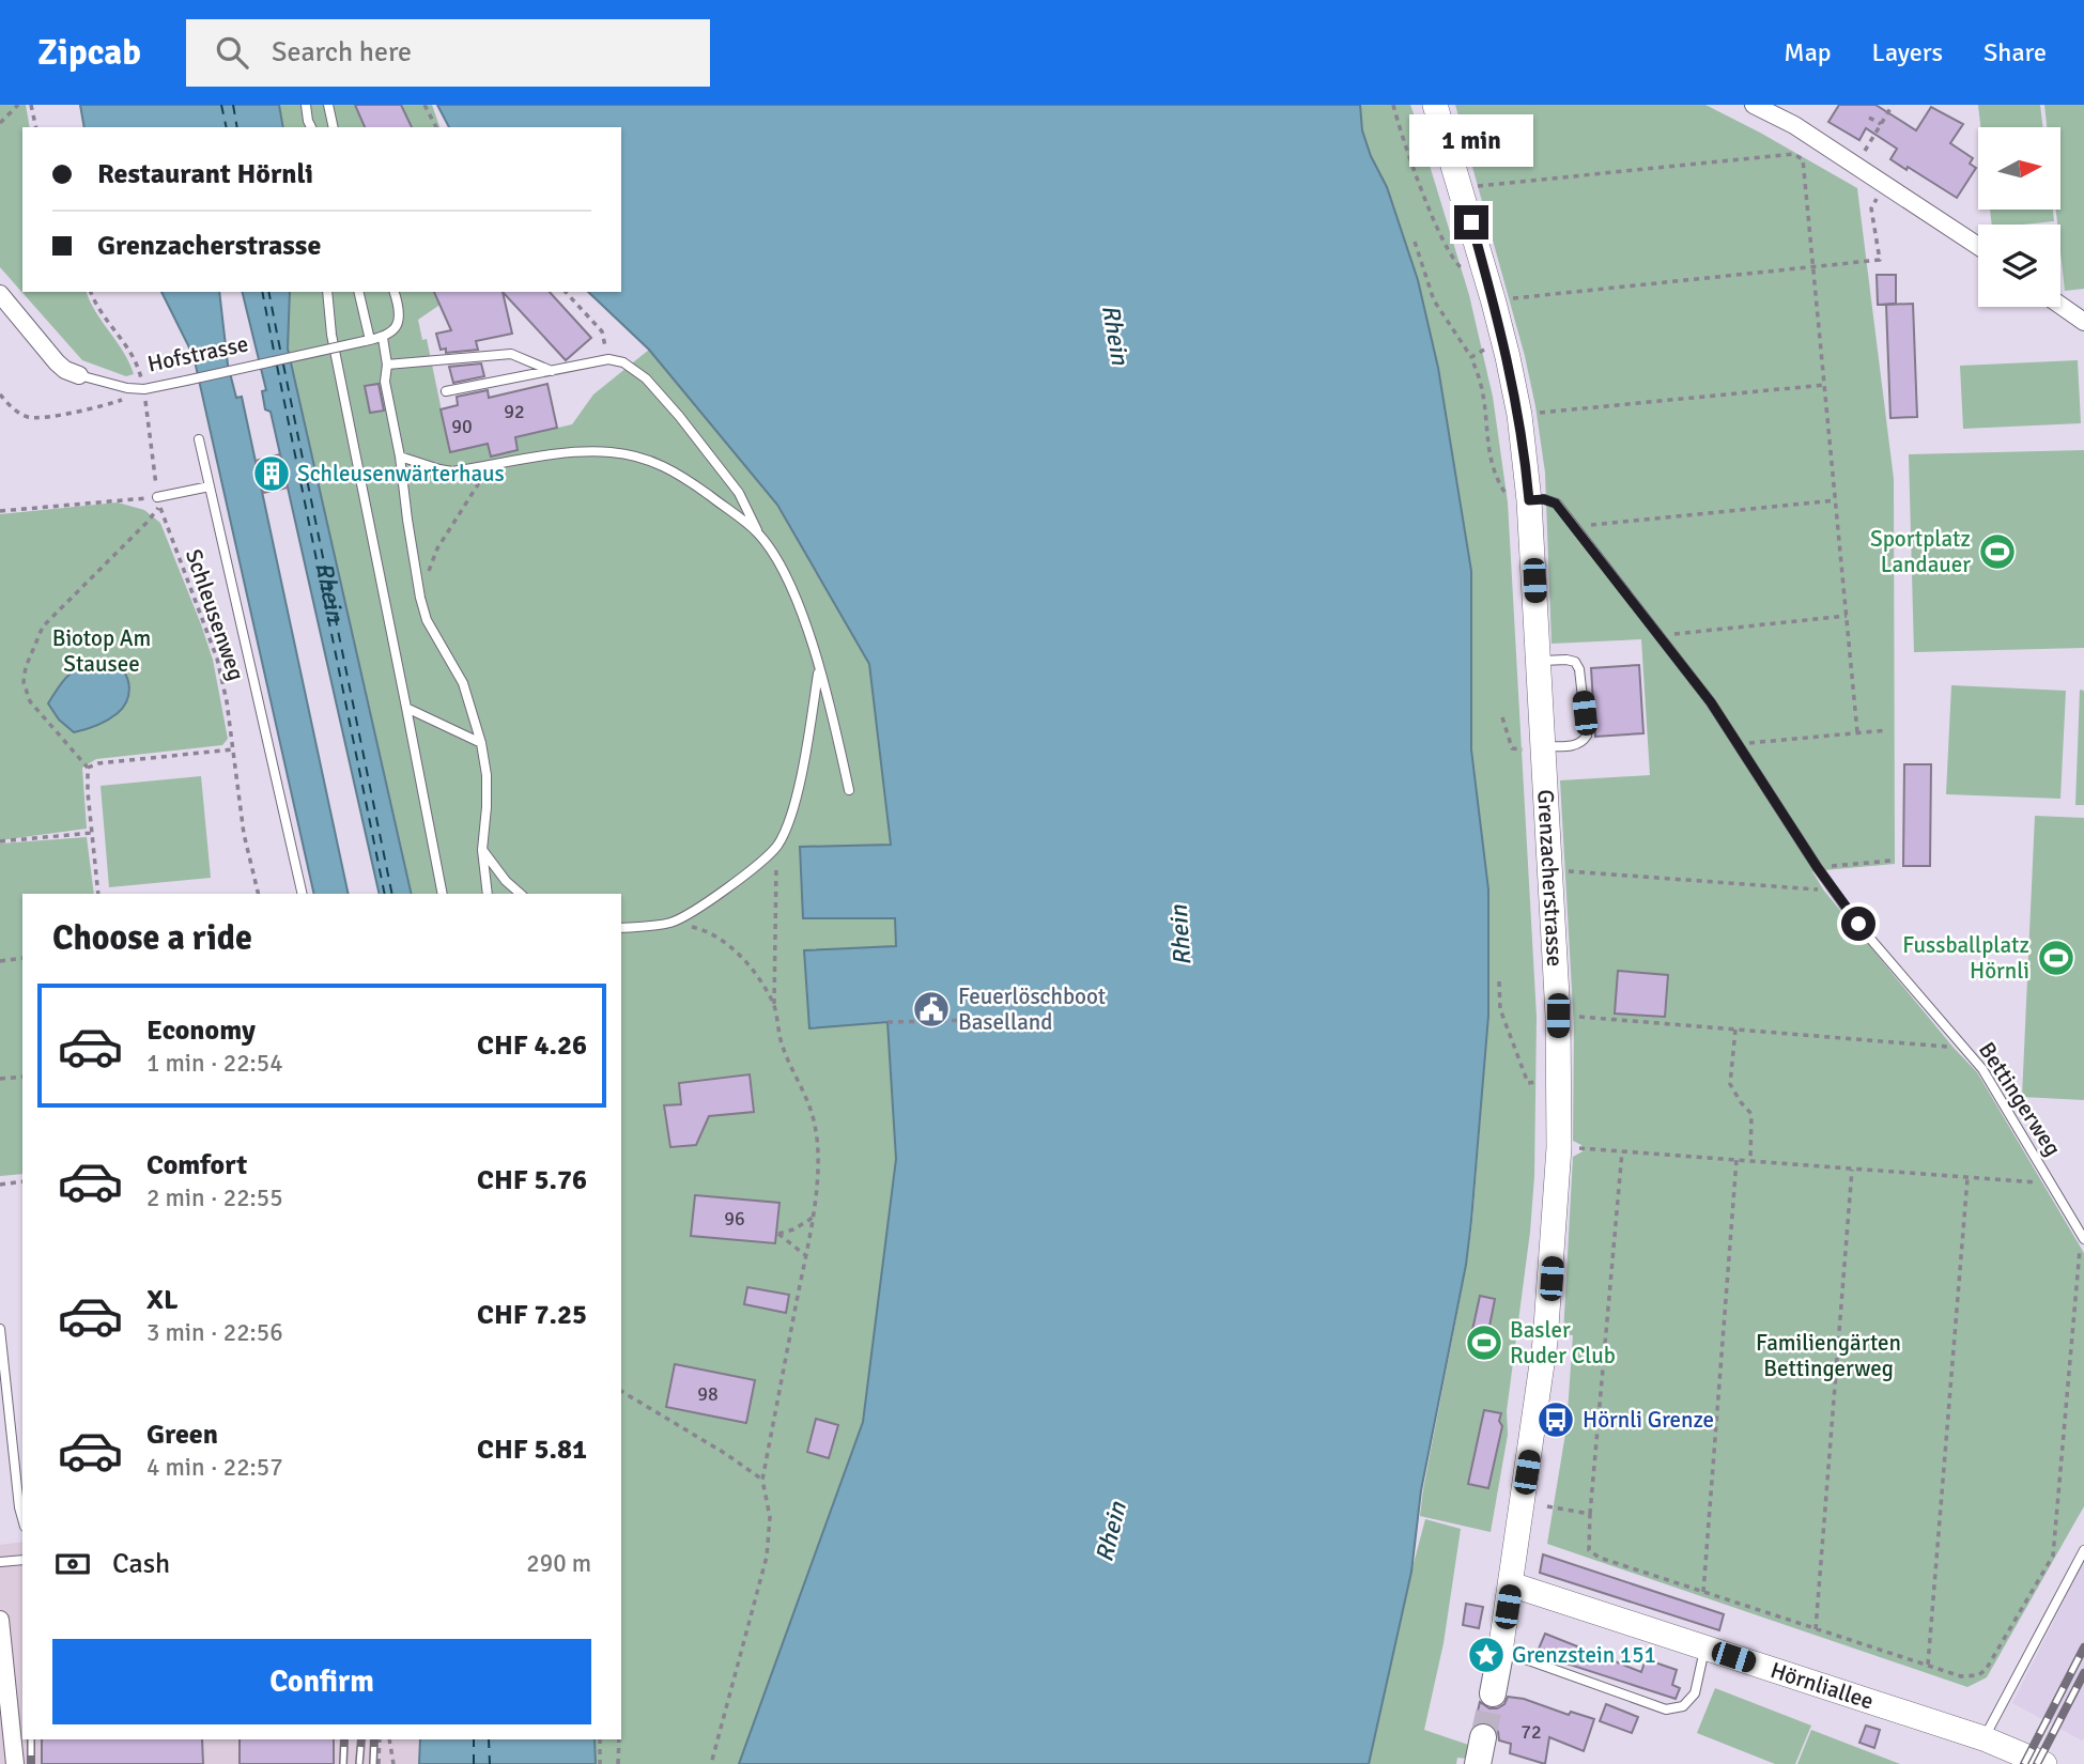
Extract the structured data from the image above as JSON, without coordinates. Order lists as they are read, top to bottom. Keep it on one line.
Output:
{"streets":{"main road":["Grenzacherstrasse","Hörnliallee"],"street":["Hofstrasse"],"lane":["Bettingerweg"],"path":["Schleusenweg"]},"crossings":[["Hofstrasse","Schleusenweg"],["Grenzacherstrasse","Bettingerweg"],["Grenzacherstrasse","Hörnliallee"]],"water":["Rhein"],"parks":["Biotop Am Stausee","Familiengärten Bettingerweg"],"places":{"building":["Schleusenwärterhaus"],"sports":["Sportplatz Landauer","Fussballplatz Hörnli","Basler Ruder Club"],"public building":["Feuerlöschboot Baselland"],"bus stop":["Hörnli Grenze"],"place":["Grenzstein 151"]},"house_numbers":["92","90","96","98","72"],"north":"right","page":{"header":"Zipcab","search":"Search here","nav":["Map","Layers","Share"],"bubble":"1 min","banner":["Restaurant Hörnli","Grenzacherstrasse"],"heading":"Choose a ride","list":[{"name":"Economy","note":"1 min · 22:54","value":"CHF 4.26"},{"name":"Comfort","note":"2 min · 22:55","value":"CHF 5.76"},{"name":"XL","note":"3 min · 22:56","value":"CHF 7.25"},{"name":"Green","note":"4 min · 22:57","value":"CHF 5.81"}],"pay":["Cash","290 m"],"buttons":"Confirm"}}
